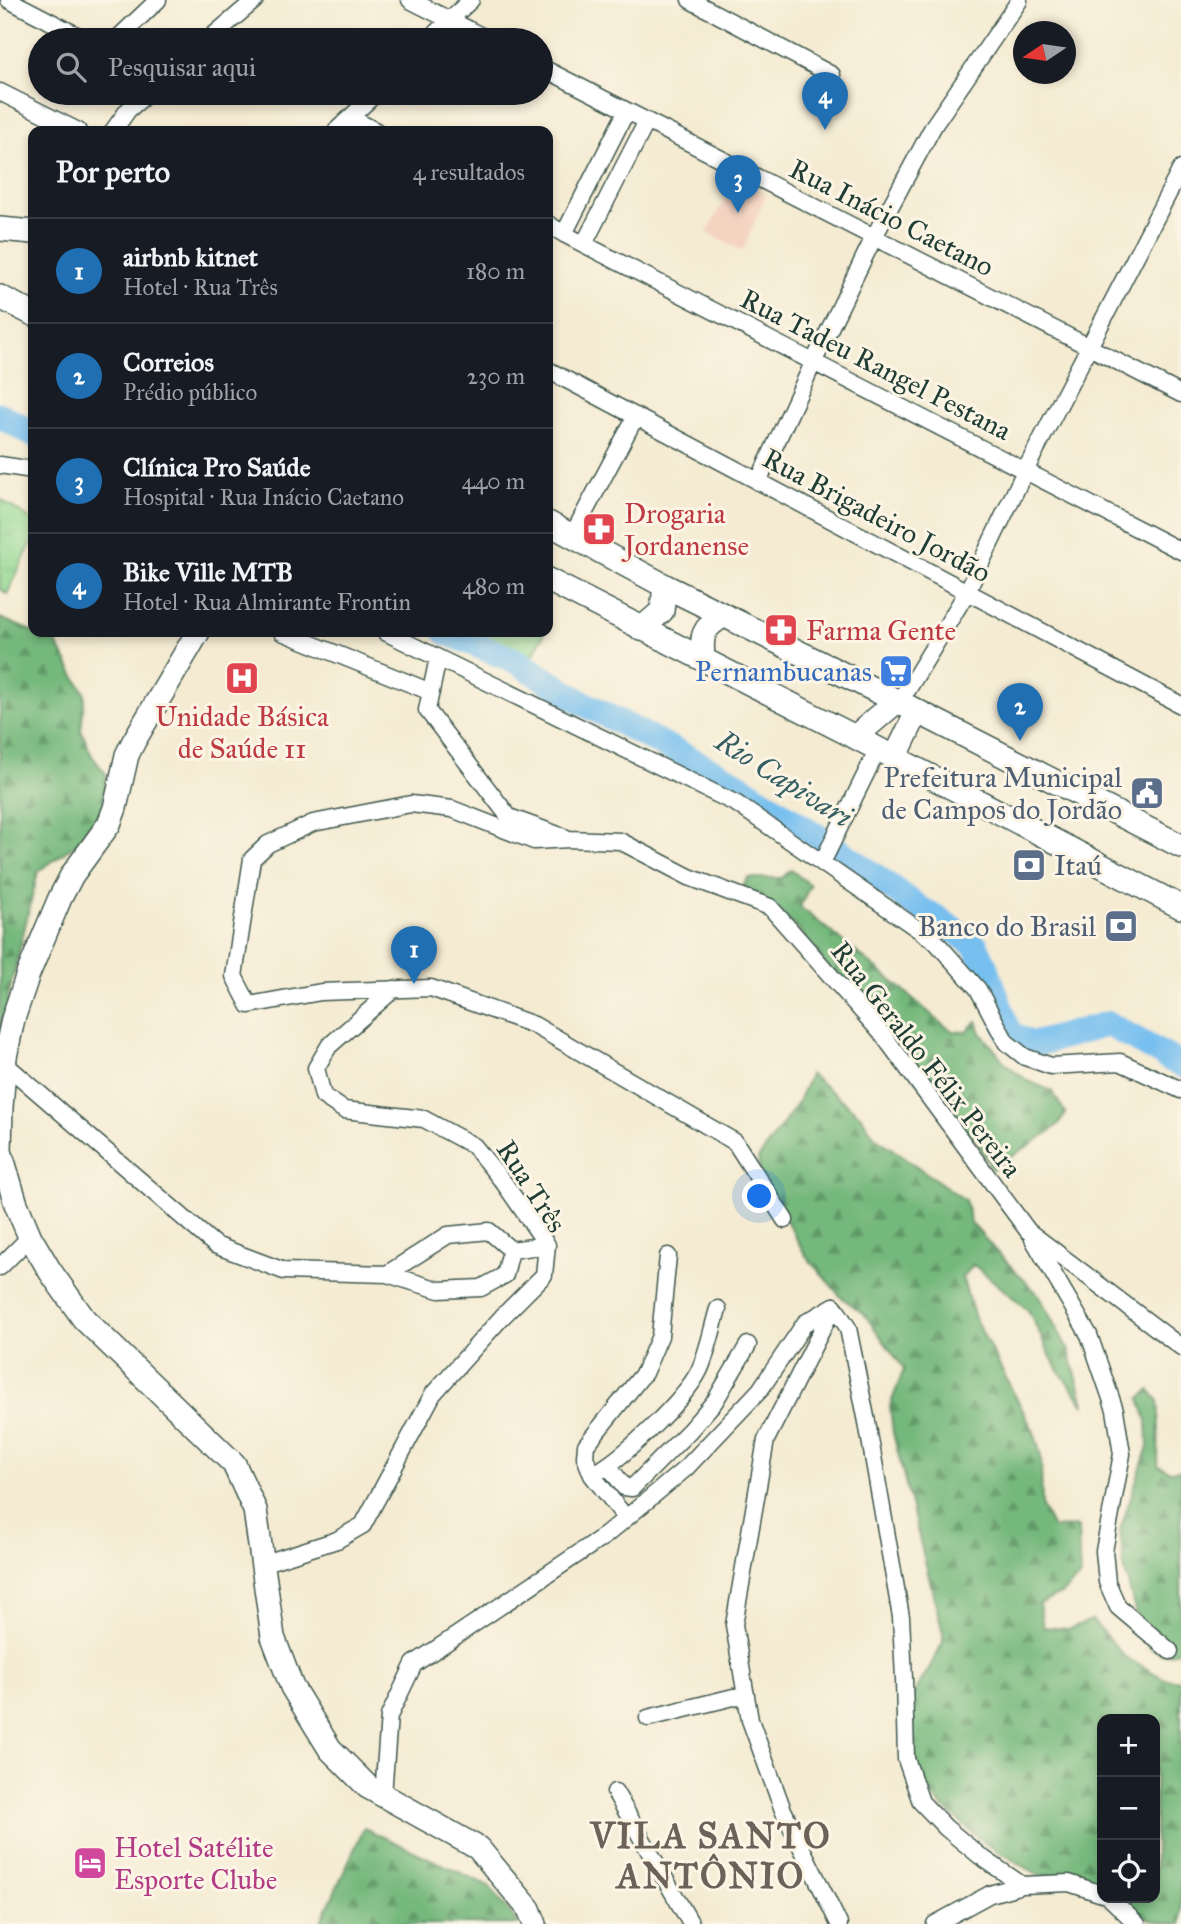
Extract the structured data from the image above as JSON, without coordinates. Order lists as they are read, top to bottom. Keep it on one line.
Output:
{"streets":{"street":["Rua Inácio Caetano","Rua Tadeu Rangel Pestana","Rua Brigadeiro Jordão","Rua Geraldo Félix Pereira","Rua Três"]},"districts":["VILA SANTO ANTÔNIO"],"water":["Rio Capivari"],"places":{"pharmacy":["Drogaria Jordanense","Farma Gente"],"supermarket":["Pernambucanas"],"hospital":["Unidade Básica de Saúde 11"],"public building":["Prefeitura Municipal de Campos do Jordão"],"bank":["Itaú","Banco do Brasil"],"hotel":["Hotel Satélite Esporte Clube"]},"north":"left","page":{"search":"Pesquisar aqui","pins":["4","3","2","1"],"heading":["Por perto","4 resultados"],"list":[{"mark":"1","name":"airbnb kitnet","note":"Hotel · Rua Três","value":"180 m"},{"mark":"2","name":"Correios","note":"Prédio público","value":"230 m"},{"mark":"3","name":"Clínica Pro Saúde","note":"Hospital · Rua Inácio Caetano","value":"440 m"},{"mark":"4","name":"Bike Ville MTB","note":"Hotel · Rua Almirante Frontin","value":"480 m"}],"map_buttons":["+","−"]}}
